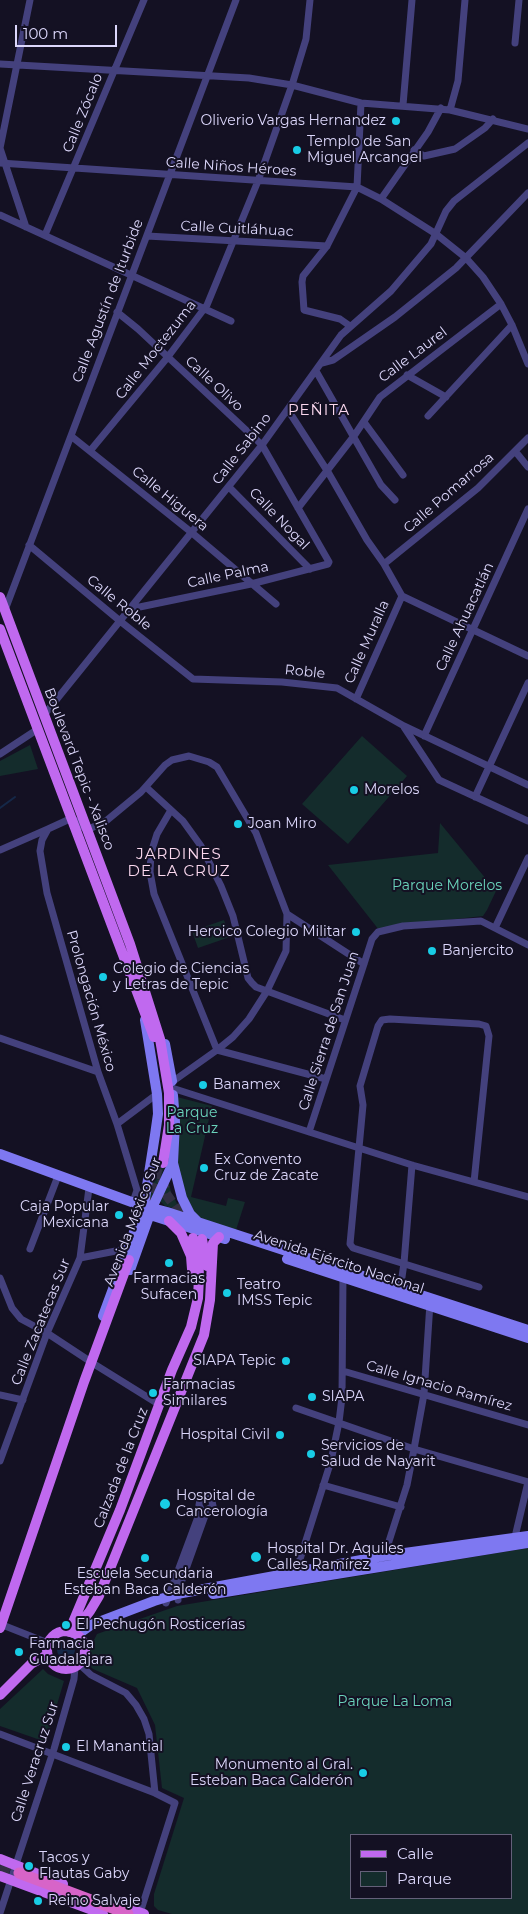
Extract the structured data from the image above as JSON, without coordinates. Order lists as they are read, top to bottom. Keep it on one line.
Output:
{"streets":{"main road":["Boulevard Tepic - Xalisco","Avenida México Sur","Avenida Ejército Nacional","Calzada de la Cruz"],"street":["Calle Zócalo","Calle Niños Héroes","Calle Cuitláhuac","Calle Agustín de Iturbide","Calle Moctezuma","Calle Laurel","Calle Olivo","Calle Sabino","Calle Pomarrosa","Calle Higuera","Calle Nogal","Calle Palma","Calle Roble","Calle Ahuacatlán","Calle Muralla","Roble","Prolongación México","Calle Sierra de San Juan","Calle Zacatecas Sur","Calle Ignacio Ramírez","Calle Veracruz Sur"]},"crossings":[["Calle Zócalo","Calle Niños Héroes"],["Calle Niños Héroes","Calle Agustín de Iturbide"],["Calle Niños Héroes","Calle Moctezuma"],["Calle Niños Héroes","Calle Laurel"],["Calle Niños Héroes","Calle Sabino"],["Calle Cuitláhuac","Calle Agustín de Iturbide"],["Calle Cuitláhuac","Calle Moctezuma"],["Calle Agustín de Iturbide","Calle Olivo"],["Calle Agustín de Iturbide","Calle Higuera"],["Calle Agustín de Iturbide","Calle Roble"],["Calle Agustín de Iturbide","Boulevard Tepic - Xalisco"],["Calle Moctezuma","Calle Olivo"],["Calle Moctezuma","Calle Higuera"],["Calle Laurel","Calle Olivo"],["Calle Olivo","Calle Sabino"],["Calle Olivo","Calle Palma"],["Calle Sabino","Calle Higuera"],["Calle Sabino","Calle Nogal"],["Calle Sabino","Calle Palma"],["Calle Sabino","Calle Roble"],["Calle Sabino","Boulevard Tepic - Xalisco"],["Calle Higuera","Calle Palma"],["Calle Nogal","Calle Palma"],["Calle Roble","Roble"],["Calle Ahuacatlán","Roble"],["Calle Muralla","Roble"],["Boulevard Tepic - Xalisco","Avenida México Sur"],["Prolongación México","Avenida México Sur"],["Prolongación México","Avenida Ejército Nacional"],["Avenida México Sur","Avenida Ejército Nacional"],["Calzada de la Cruz","Calle Veracruz Sur"]],"districts":["PEÑITA","JARDINES DE LA CRUZ"],"parks":["Parque Morelos","Parque La Cruz","Parque La Loma"],"places":["Oliverio Vargas Hernandez","Templo de San Miguel Arcangel","Morelos","Joan Miro","Heroico Colegio Militar","Banjercito","Colegio de Ciencias y Letras de Tepic","Banamex","Ex Convento Cruz de Zacate","Caja Popular Mexicana","Farmacias Sufacen","Teatro IMSS Tepic","SIAPA Tepic","Farmacias Similares","SIAPA","Hospital Civil","Servicios de Salud de Nayarit","Hospital de Cancerología","Hospital Dr. Aquiles Calles Ramírez","Escuela Secundaria Esteban Baca Calderón","El Pechugón Rosticerías","Farmacia Guadalajara","El Manantial","Monumento al Gral. Esteban Baca Calderón","Tacos y Flautas Gaby","Reino Salvaje"],"legend":["Calle","Parque"],"scale_bar":"100 m"}
